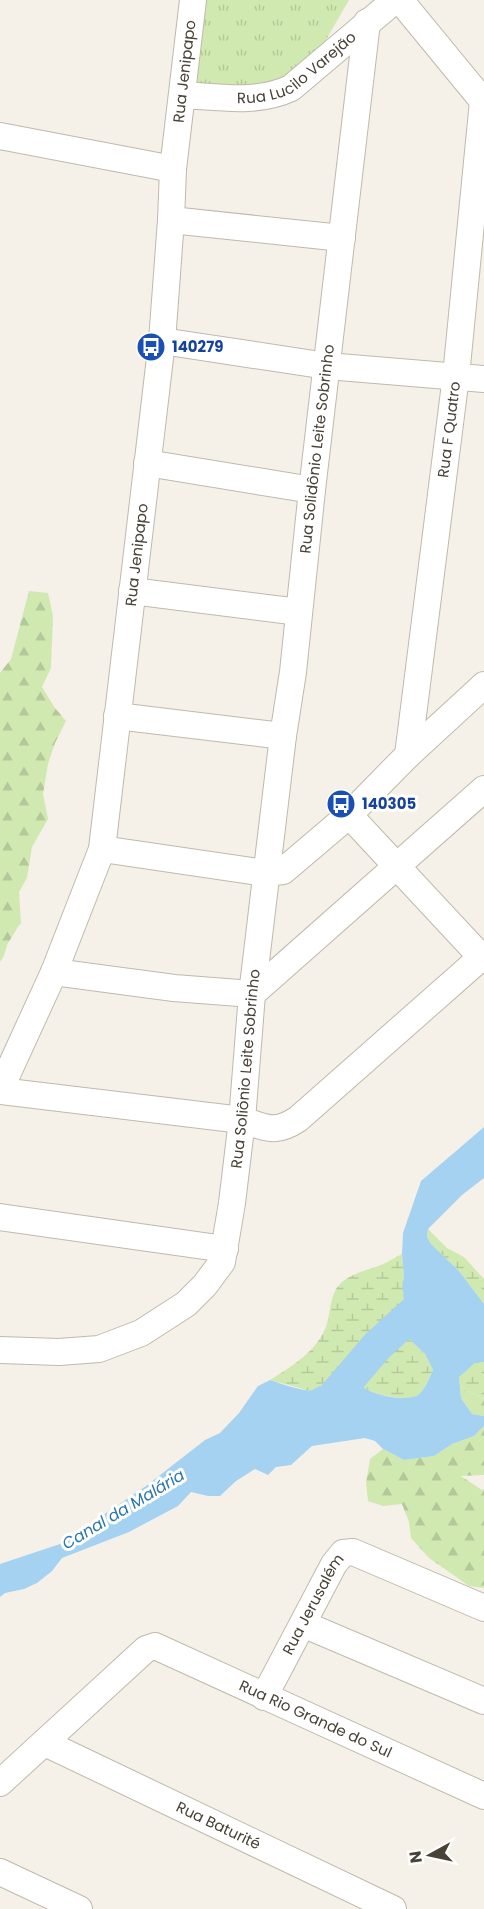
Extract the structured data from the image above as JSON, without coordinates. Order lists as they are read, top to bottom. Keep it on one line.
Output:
{"streets":{"street":["Rua Lucilo Varejão","Rua Jenipapo","Rua F Quatro","Rua Solidônio Leite Sobrinho","Rua Soliônio Leite Sobrinho","Rua Jerusalém","Rua Rio Grande do Sul","Rua Baturité"]},"crossings":[["Rua Lucilo Varejão","Rua Jenipapo"],["Rua Lucilo Varejão","Rua Solidônio Leite Sobrinho"],["Rua Solidônio Leite Sobrinho","Rua Soliônio Leite Sobrinho"],["Rua Jerusalém","Rua Rio Grande do Sul"],["Rua Rio Grande do Sul","Rua Baturité"]],"water":["Canal da Malária"],"places":{"bus stop":["140279","140305"]},"north":"left"}
